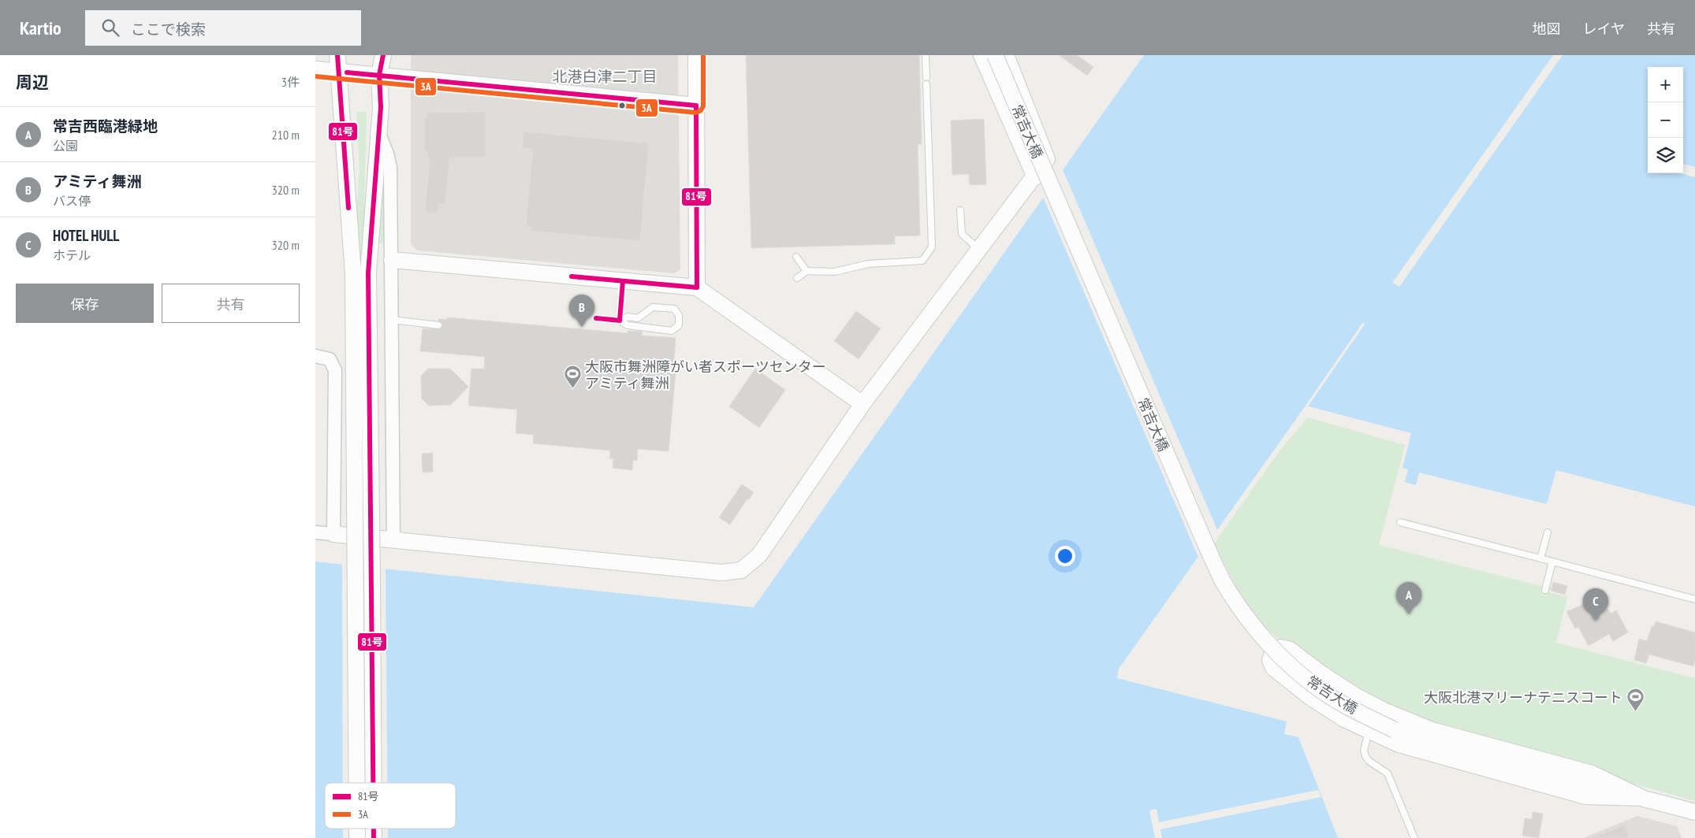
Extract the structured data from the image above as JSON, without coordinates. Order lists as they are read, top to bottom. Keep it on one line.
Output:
{"streets":{"street":["常吉大橋"]},"districts":["北港白津二丁目"],"places":{"sports":["大阪市舞洲障がい者スポーツセンター アミティ舞洲","大阪北港マリーナテニスコート"]},"lines":["transit line 81号","transit line 3A"],"legend":["81号","3A"],"page":{"header":"Kartio","search":"ここで検索","nav":["地図","レイヤ","共有"],"heading":["周辺","3件"],"map_buttons":["+","−"],"list":[{"mark":"A","name":"常吉西臨港緑地","note":"公園","value":"210 m"},{"mark":"B","name":"アミティ舞洲","note":"バス停","value":"320 m"},{"mark":"C","name":"HOTEL HULL","note":"ホテル","value":"320 m"}],"buttons":["保存","共有"],"pins":["B","A","C"]}}
